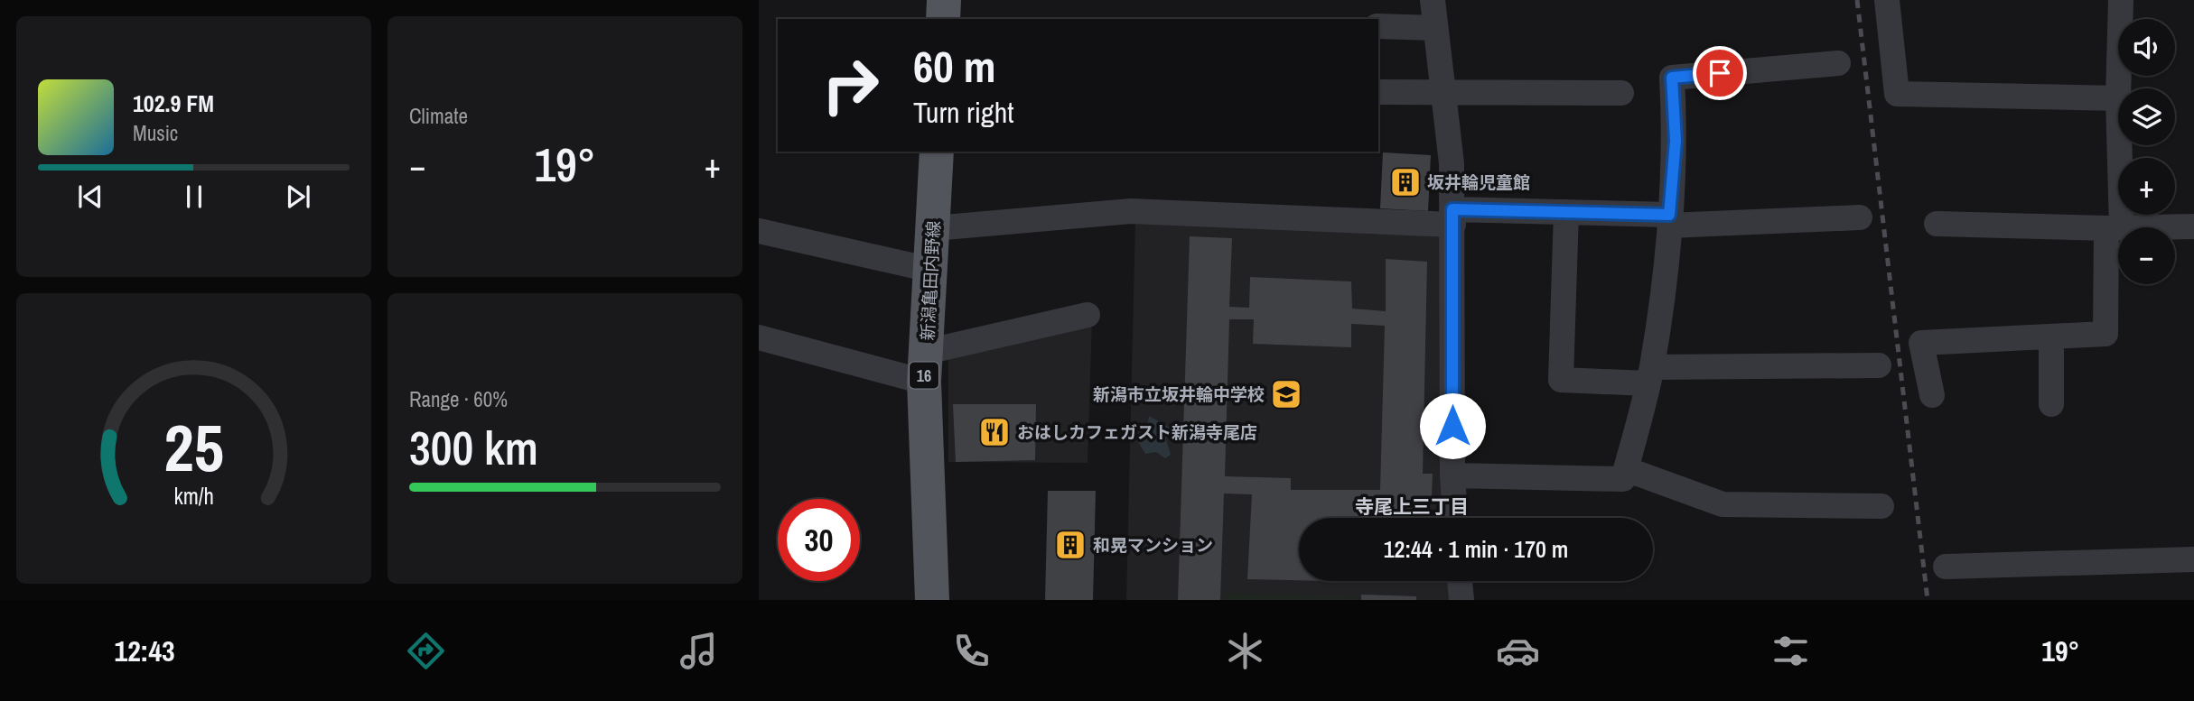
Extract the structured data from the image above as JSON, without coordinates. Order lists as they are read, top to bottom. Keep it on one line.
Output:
{"streets":{"main road":["新潟亀田内野線","16"]},"districts":["寺尾上三丁目"],"places":{"building":["坂井輪児童館","和晃マンション"],"school or university":["新潟市立坂井輪中学校"],"restaurant":["おはしカフェガスト新潟寺尾店"]},"page":{"tile":["Climate",["Range · 60%","300 km"]],"map_buttons":["+","−"],"turn":["60 m","Turn right"],"song":["102.9 FM","Music"],"heat":["−","19°","+"],"limit":"30","trip":"12:44 · 1 min · 170 m","tabs":["12:43","19°"],"gauge":["25","km/h"]}}
